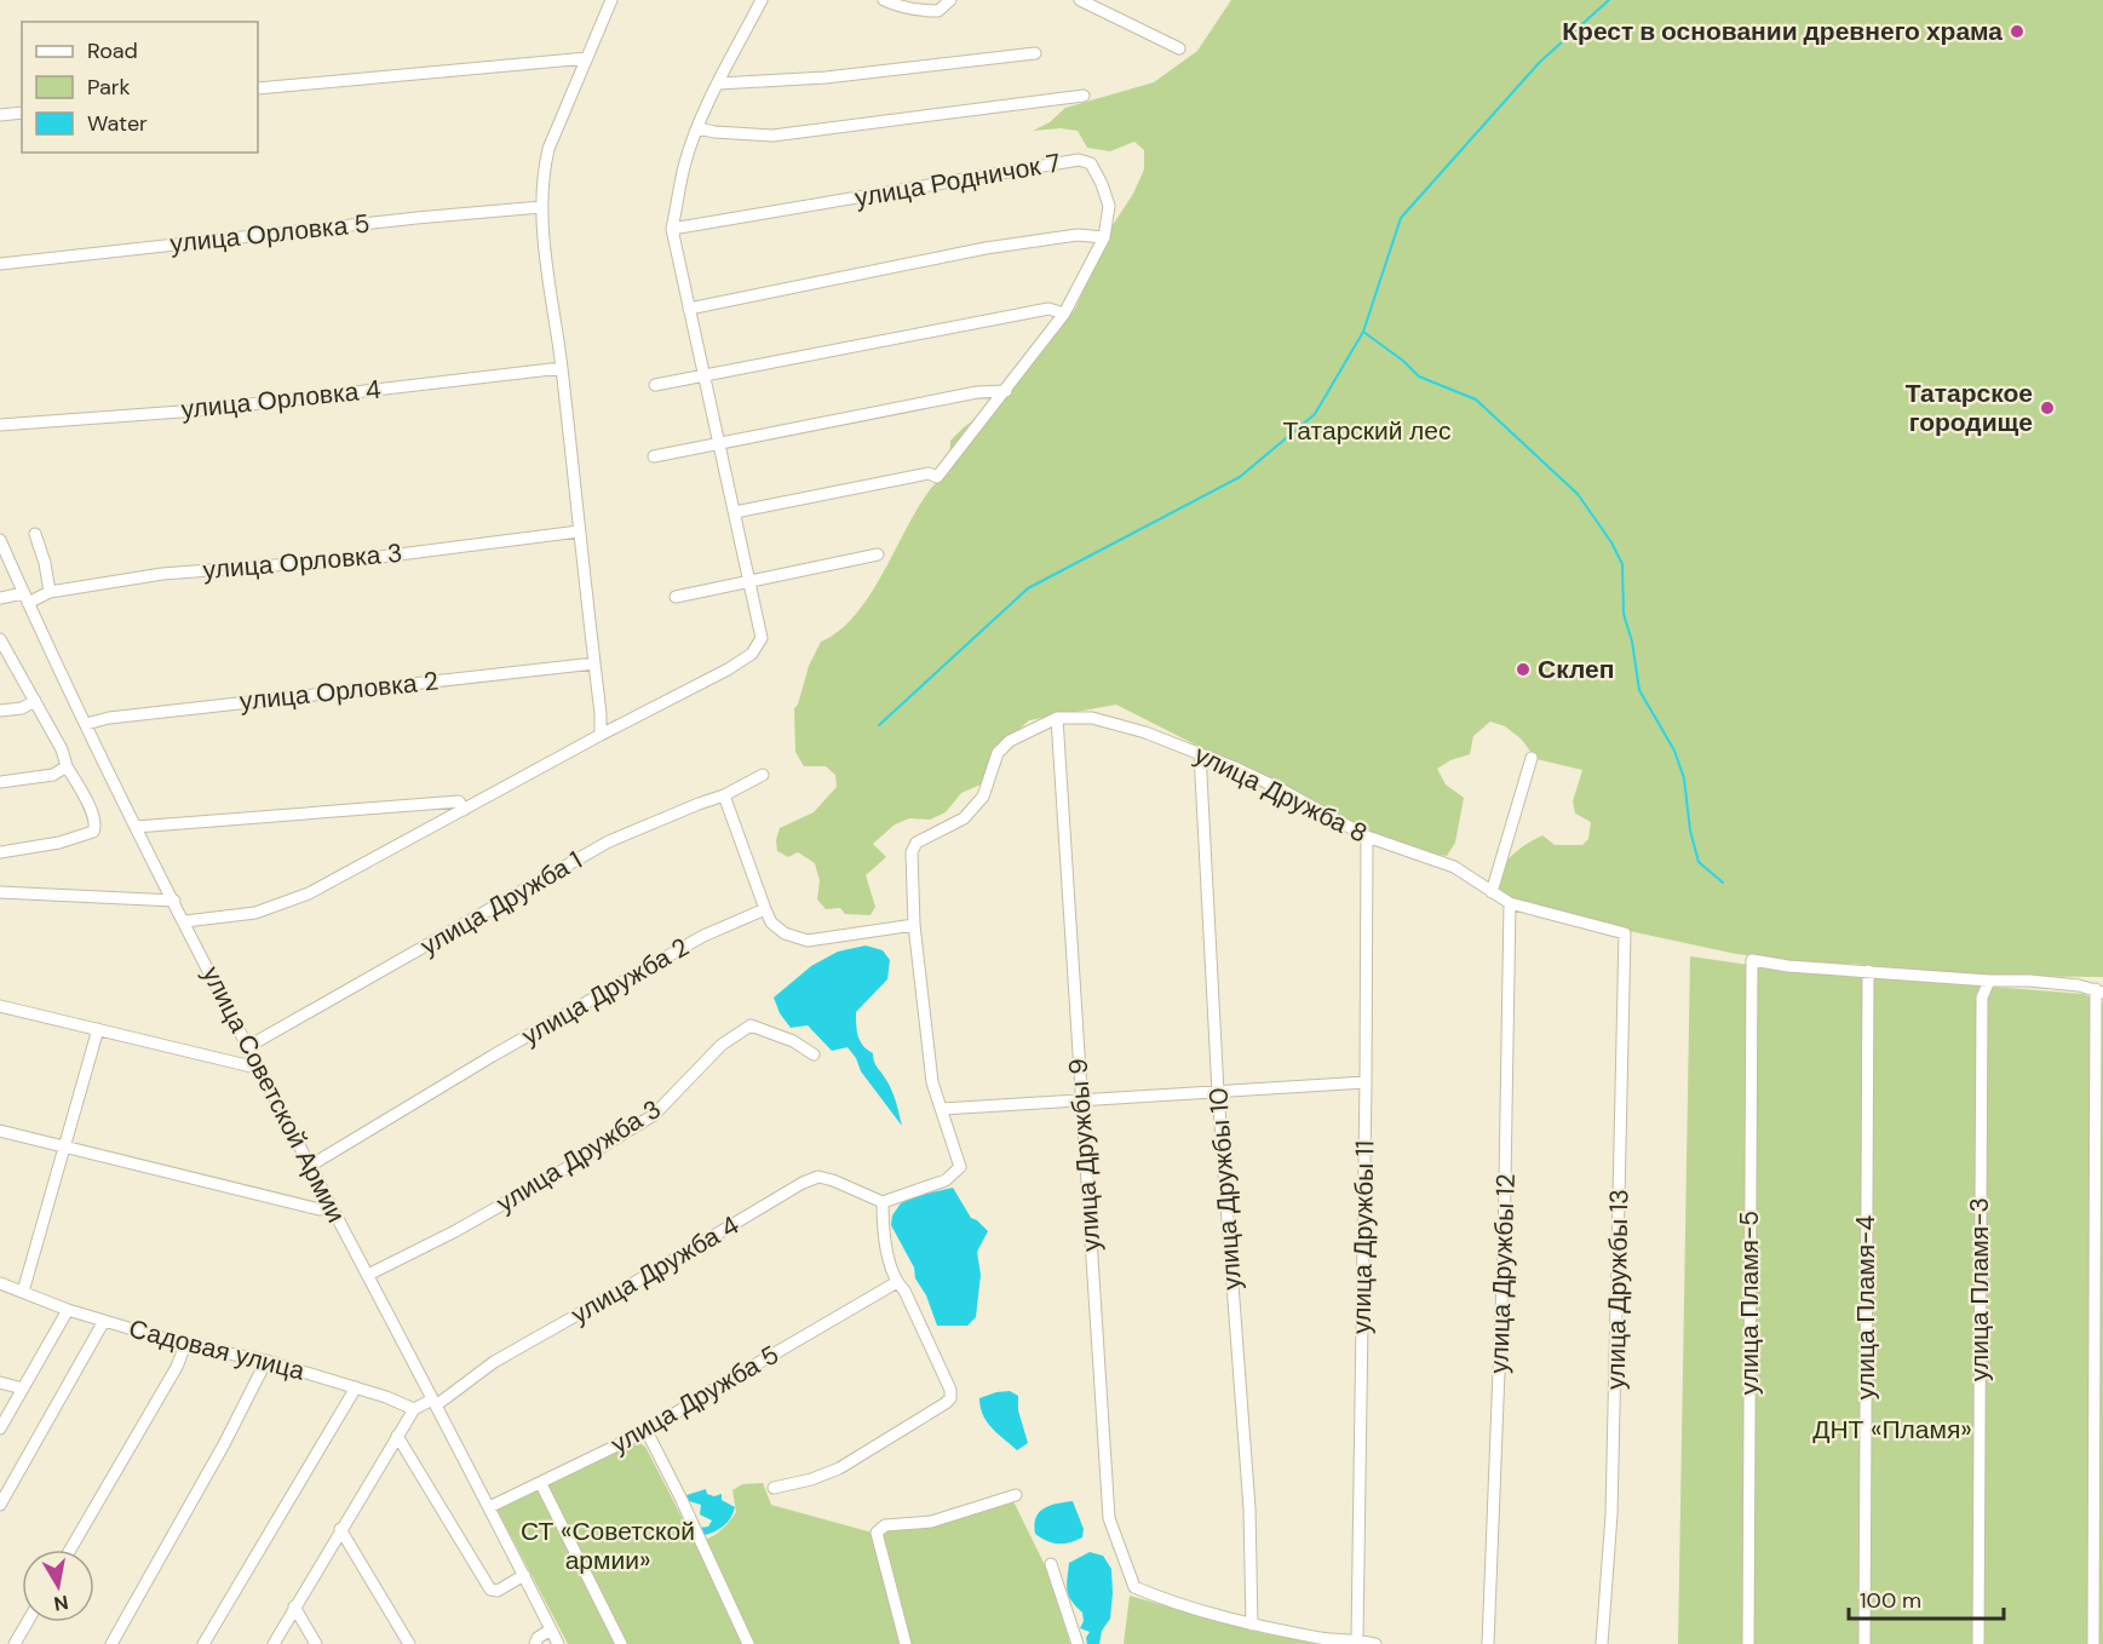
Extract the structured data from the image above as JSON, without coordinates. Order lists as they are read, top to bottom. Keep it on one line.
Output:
{"streets":{"street":["улица Родничок 7","улица Орловка 5","улица Орловка 4","улица Орловка 3","улица Орловка 2","улица Дружба 8","улица Дружба 1","улица Дружба 2","улица Советской Армии","улица Дружбы 9","улица Дружба 3","улица Дружбы 10","улица Дружбы 11","улица Дружба 4","улица Дружбы 12","улица Дружбы 13","улица Пламя-3","улица Пламя-5","улица Пламя-4","Садовая улица","улица Дружба 5"]},"crossings":[["улица Орловка 3","улица Советской Армии"],["улица Орловка 2","улица Советской Армии"],["улица Дружба 8","улица Дружбы 9"],["улица Дружба 8","улица Дружбы 10"],["улица Дружба 8","улица Дружбы 11"],["улица Дружба 8","улица Дружба 4"],["улица Дружба 8","улица Дружбы 12"],["улица Дружба 8","улица Дружбы 13"],["улица Дружба 1","улица Советской Армии"],["улица Дружба 2","улица Советской Армии"],["улица Советской Армии","улица Дружба 3"],["улица Советской Армии","улица Дружба 4"],["улица Советской Армии","улица Дружба 5"],["улица Дружбы 9","улица Дружбы 10"],["улица Пламя-5","улица Пламя-4"]],"parks":["Татарский лес","ДНТ «Пламя»","СТ «Советской армии»"],"places":["Крест в основании древнего храма","Татарское городище","Склеп"],"legend":["Road","Park","Water"],"scale_bar":"100 m","north":"bottom"}
